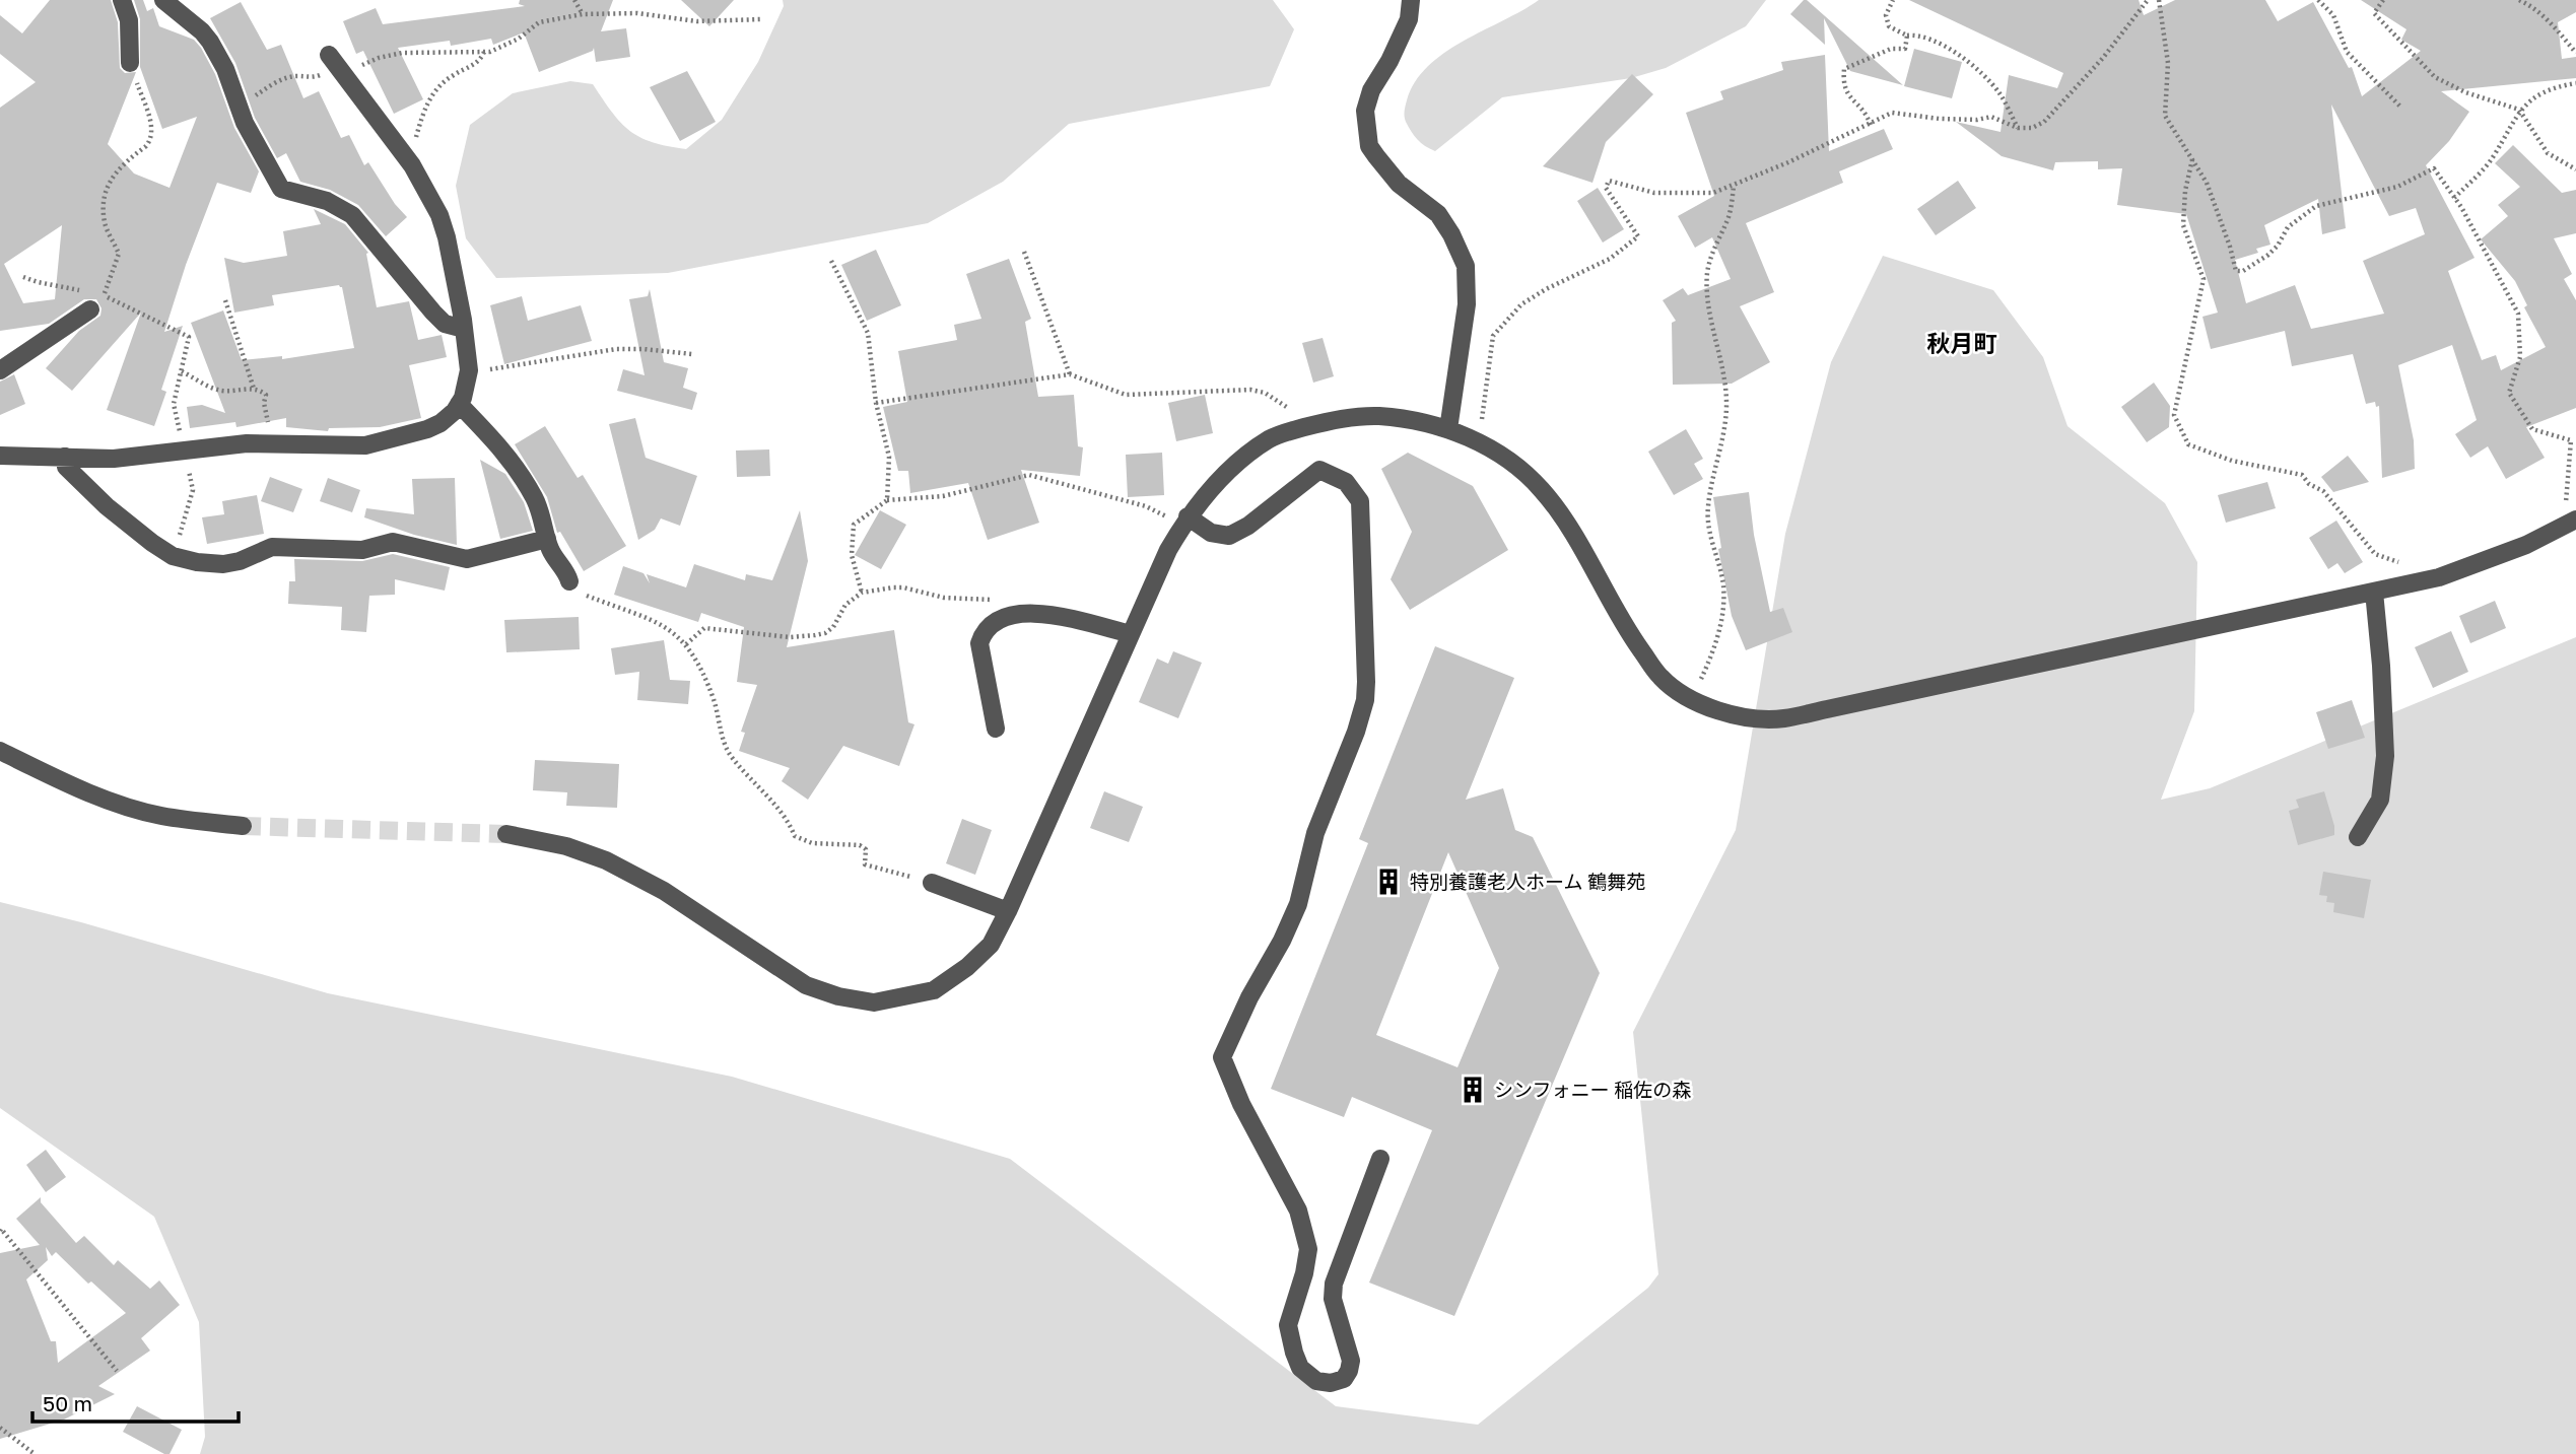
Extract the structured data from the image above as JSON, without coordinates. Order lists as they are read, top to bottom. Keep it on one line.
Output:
{"districts":["秋月町"],"places":{"building":["特別養護老人ホーム 鶴舞苑","シンフォニー 稲佐の森"]},"scale_bar":"50 m"}
